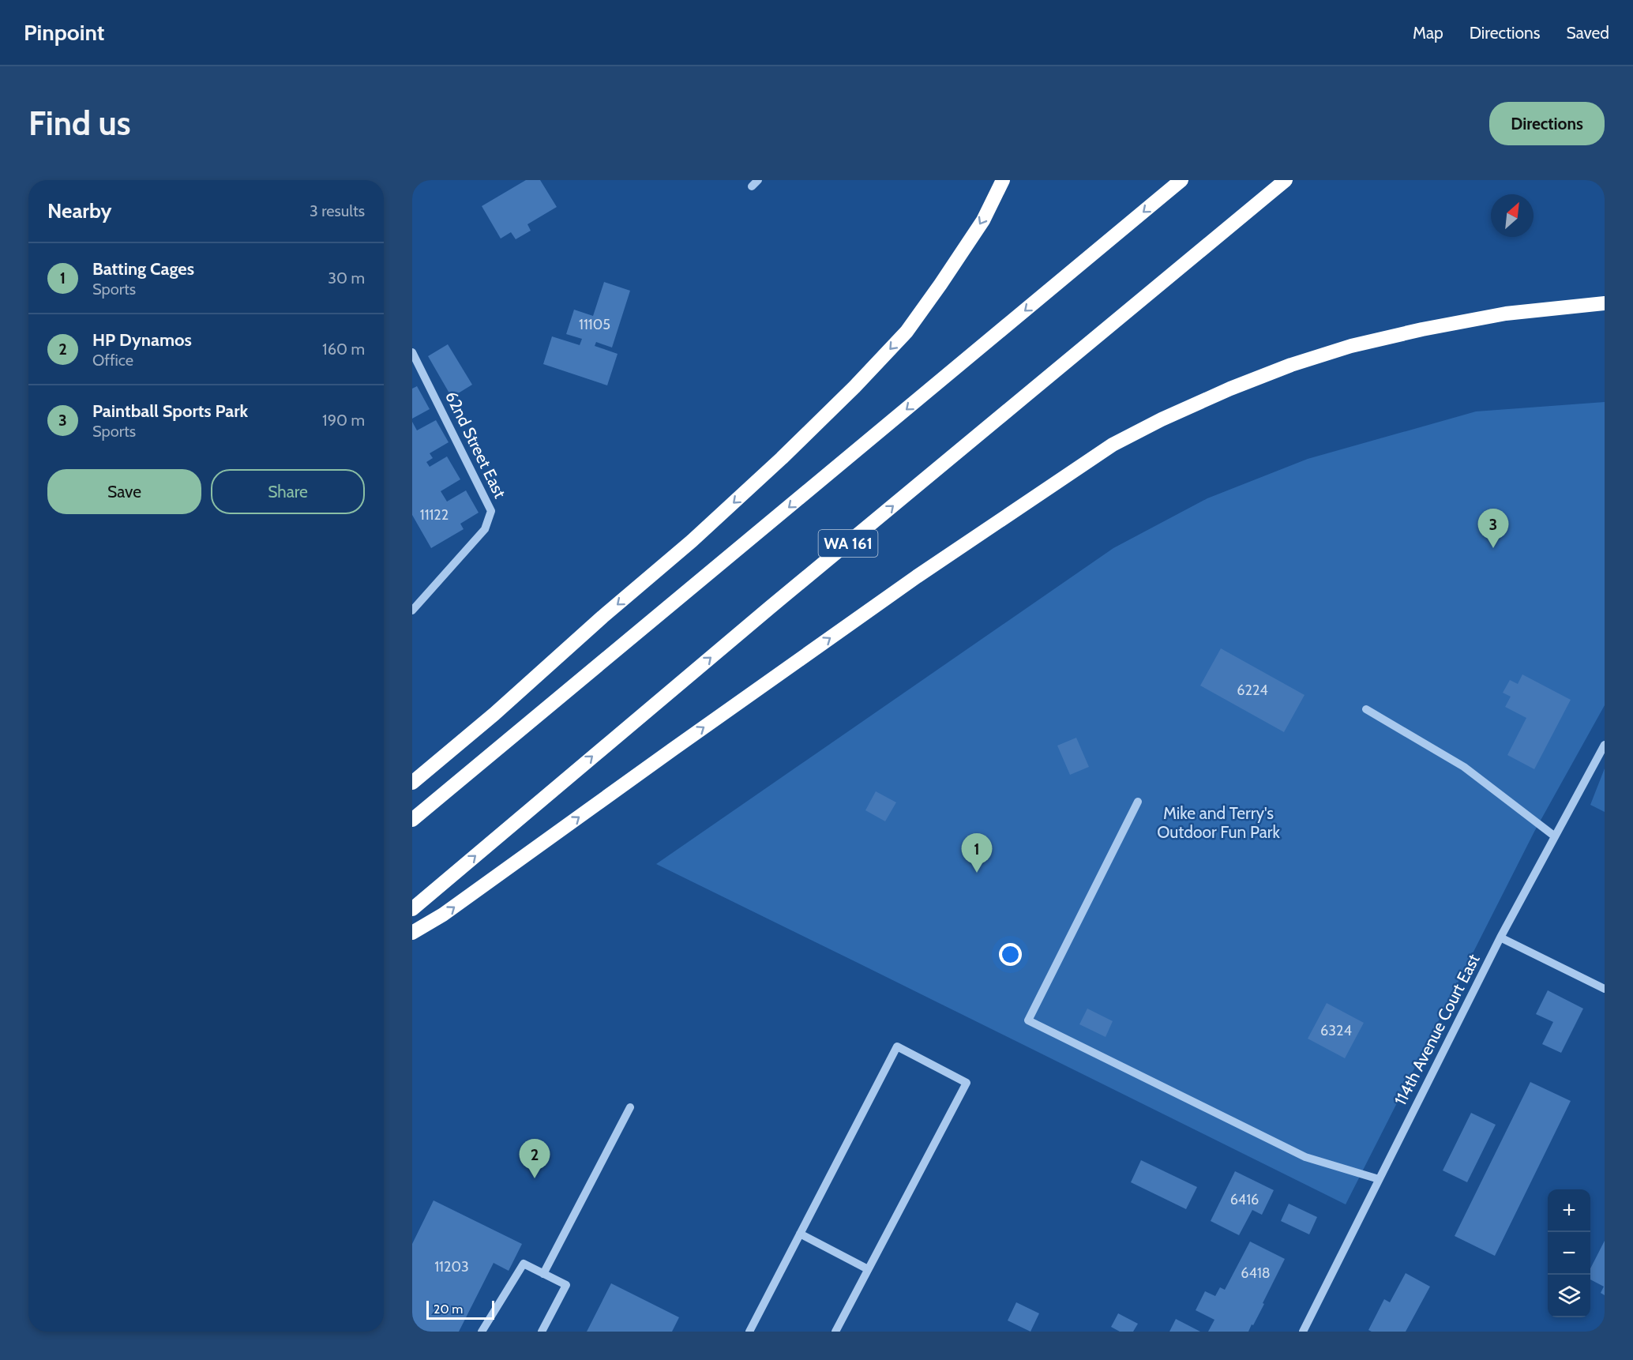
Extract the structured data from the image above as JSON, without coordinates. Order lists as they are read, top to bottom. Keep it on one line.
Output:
{"streets":{"highway":["WA 161"],"street":["62nd Street East","114th Avenue Court East"]},"parks":["Mike and Terry's Outdoor Fun Park"],"house_numbers":["11105","11122","6224","6324","6416","11203","6418"],"scale_bar":"20 m","north":"top right","page":{"header":"Pinpoint","nav":["Map","Directions","Saved"],"buttons":["Directions",["Save","Share"]],"title":"Find us","heading":["Nearby","3 results"],"list":[{"mark":"1","name":"Batting Cages","note":"Sports","value":"30 m"},{"mark":"2","name":"HP Dynamos","note":"Office","value":"160 m"},{"mark":"3","name":"Paintball Sports Park","note":"Sports","value":"190 m"}],"pins":["3","1","2"],"map_buttons":["+","−"],"scale":"20 m"}}
